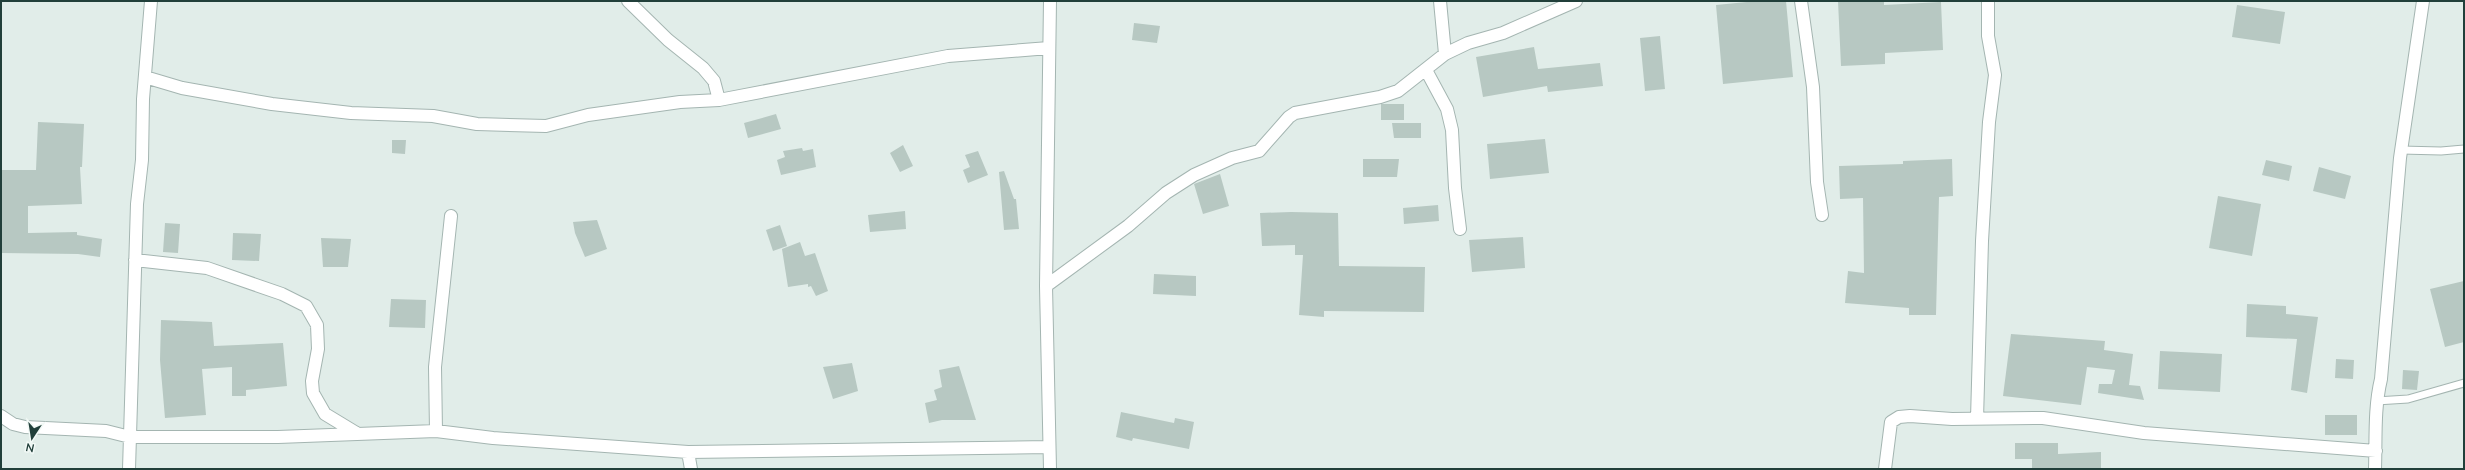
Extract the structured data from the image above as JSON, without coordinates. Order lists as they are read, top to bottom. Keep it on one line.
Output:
{"north":"bottom"}
